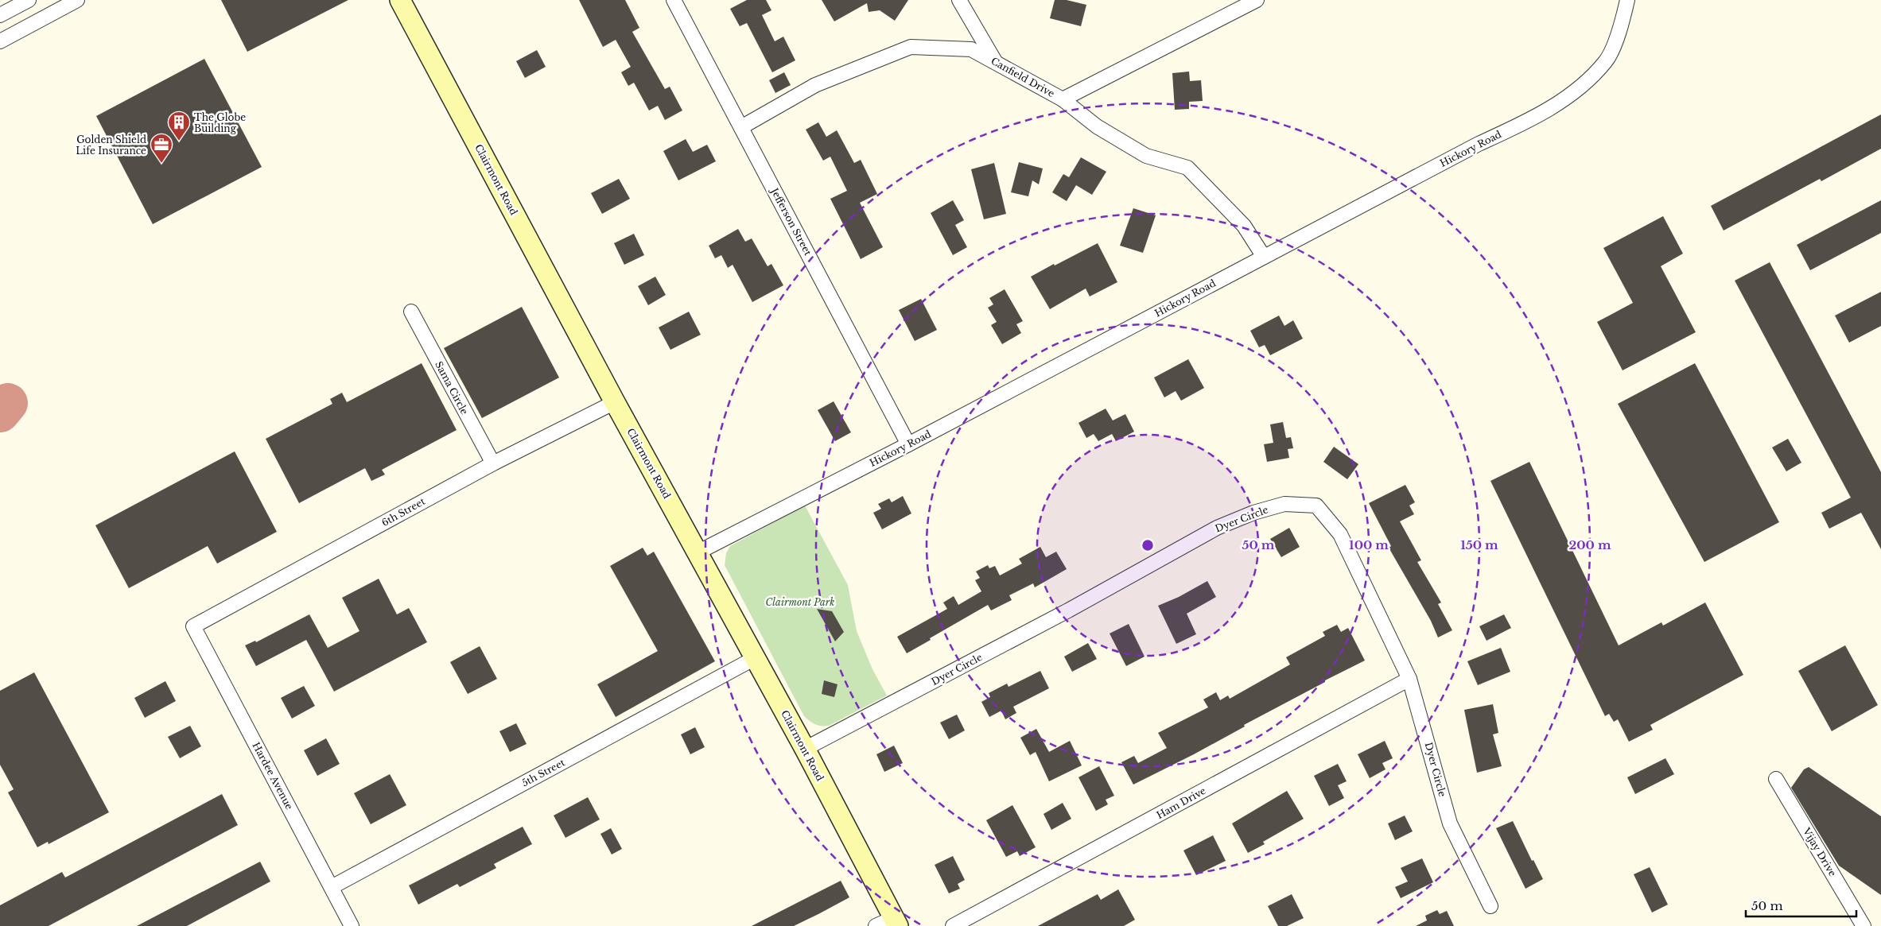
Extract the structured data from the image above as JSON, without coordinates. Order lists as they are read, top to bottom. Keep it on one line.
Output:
{"streets":{"main road":["Clairmont Road"],"street":["Canfield Drive","Hickory Road","Jefferson Street","Sama Circle","6th Street","Dyer Circle","5th Street","Hardee Avenue","Ham Drive","Vijay Drive"]},"crossings":[["Canfield Drive","Hickory Road"],["Canfield Drive","Jefferson Street"],["Hickory Road","Clairmont Road"],["Hickory Road","Jefferson Street"],["Clairmont Road","6th Street"],["Clairmont Road","Dyer Circle"],["Clairmont Road","5th Street"],["Sama Circle","6th Street"],["6th Street","Hardee Avenue"],["Dyer Circle","Ham Drive"],["5th Street","Hardee Avenue"]],"parks":["Clairmont Park"],"places":{"building":["The Globe Building"],"office":["Golden Shield Life Insurance"]},"scale_bar":"50 m","rings":["50 m","100 m","150 m","200 m"]}
